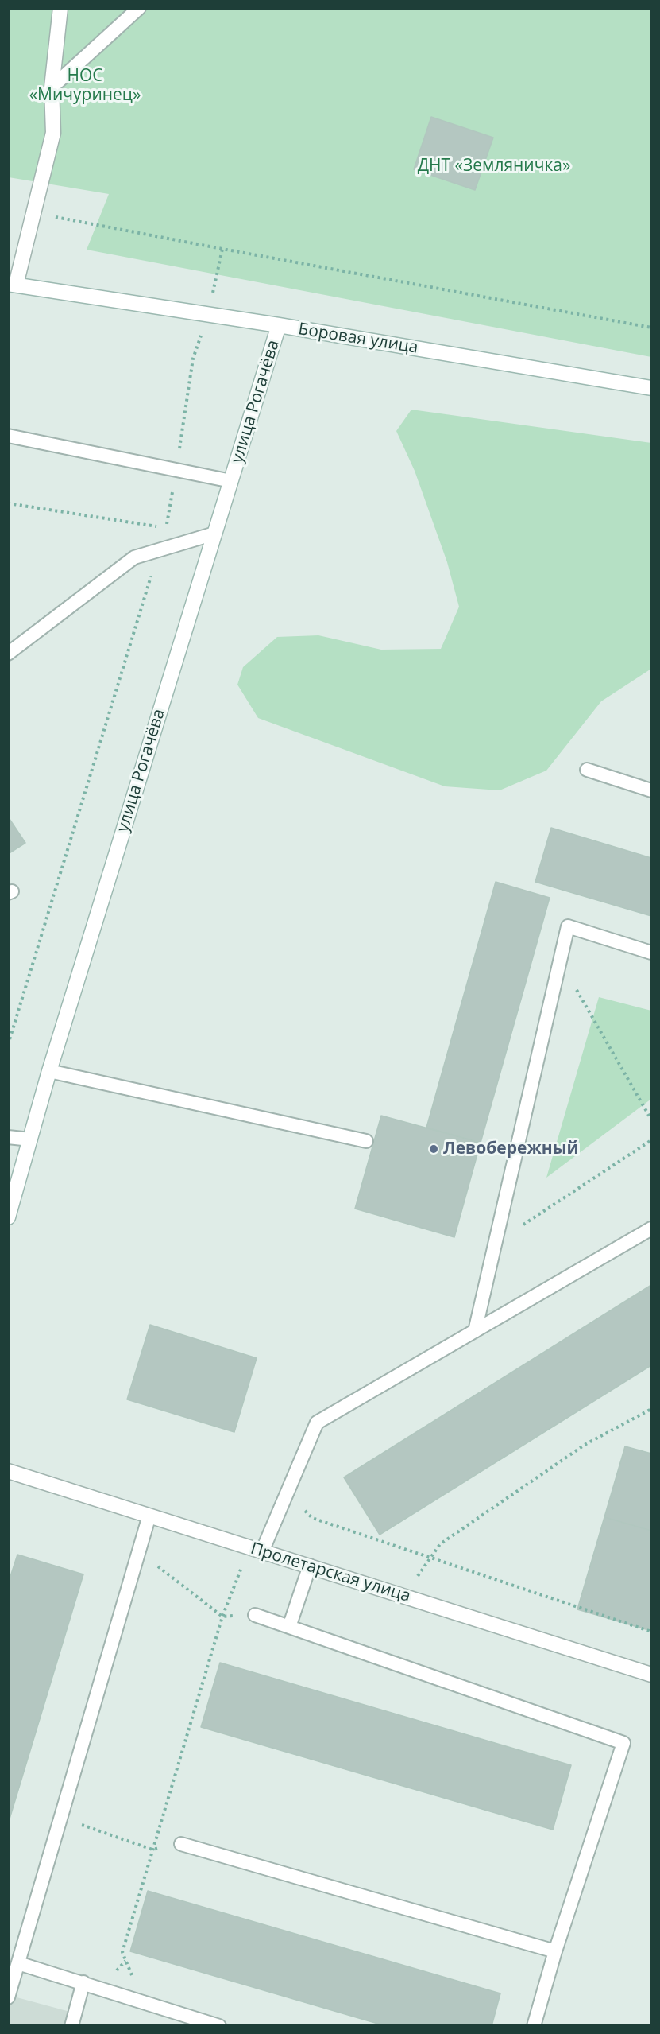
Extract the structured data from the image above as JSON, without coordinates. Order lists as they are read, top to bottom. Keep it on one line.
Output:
{"streets":{"street":["Боровая улица","улица Рогачёва","Пролетарская улица"]},"crossings":[["Боровая улица","улица Рогачёва"]],"parks":["НОС «Мичуринец»","ДНТ «Земляничка»"],"places":["Левобережный"]}
